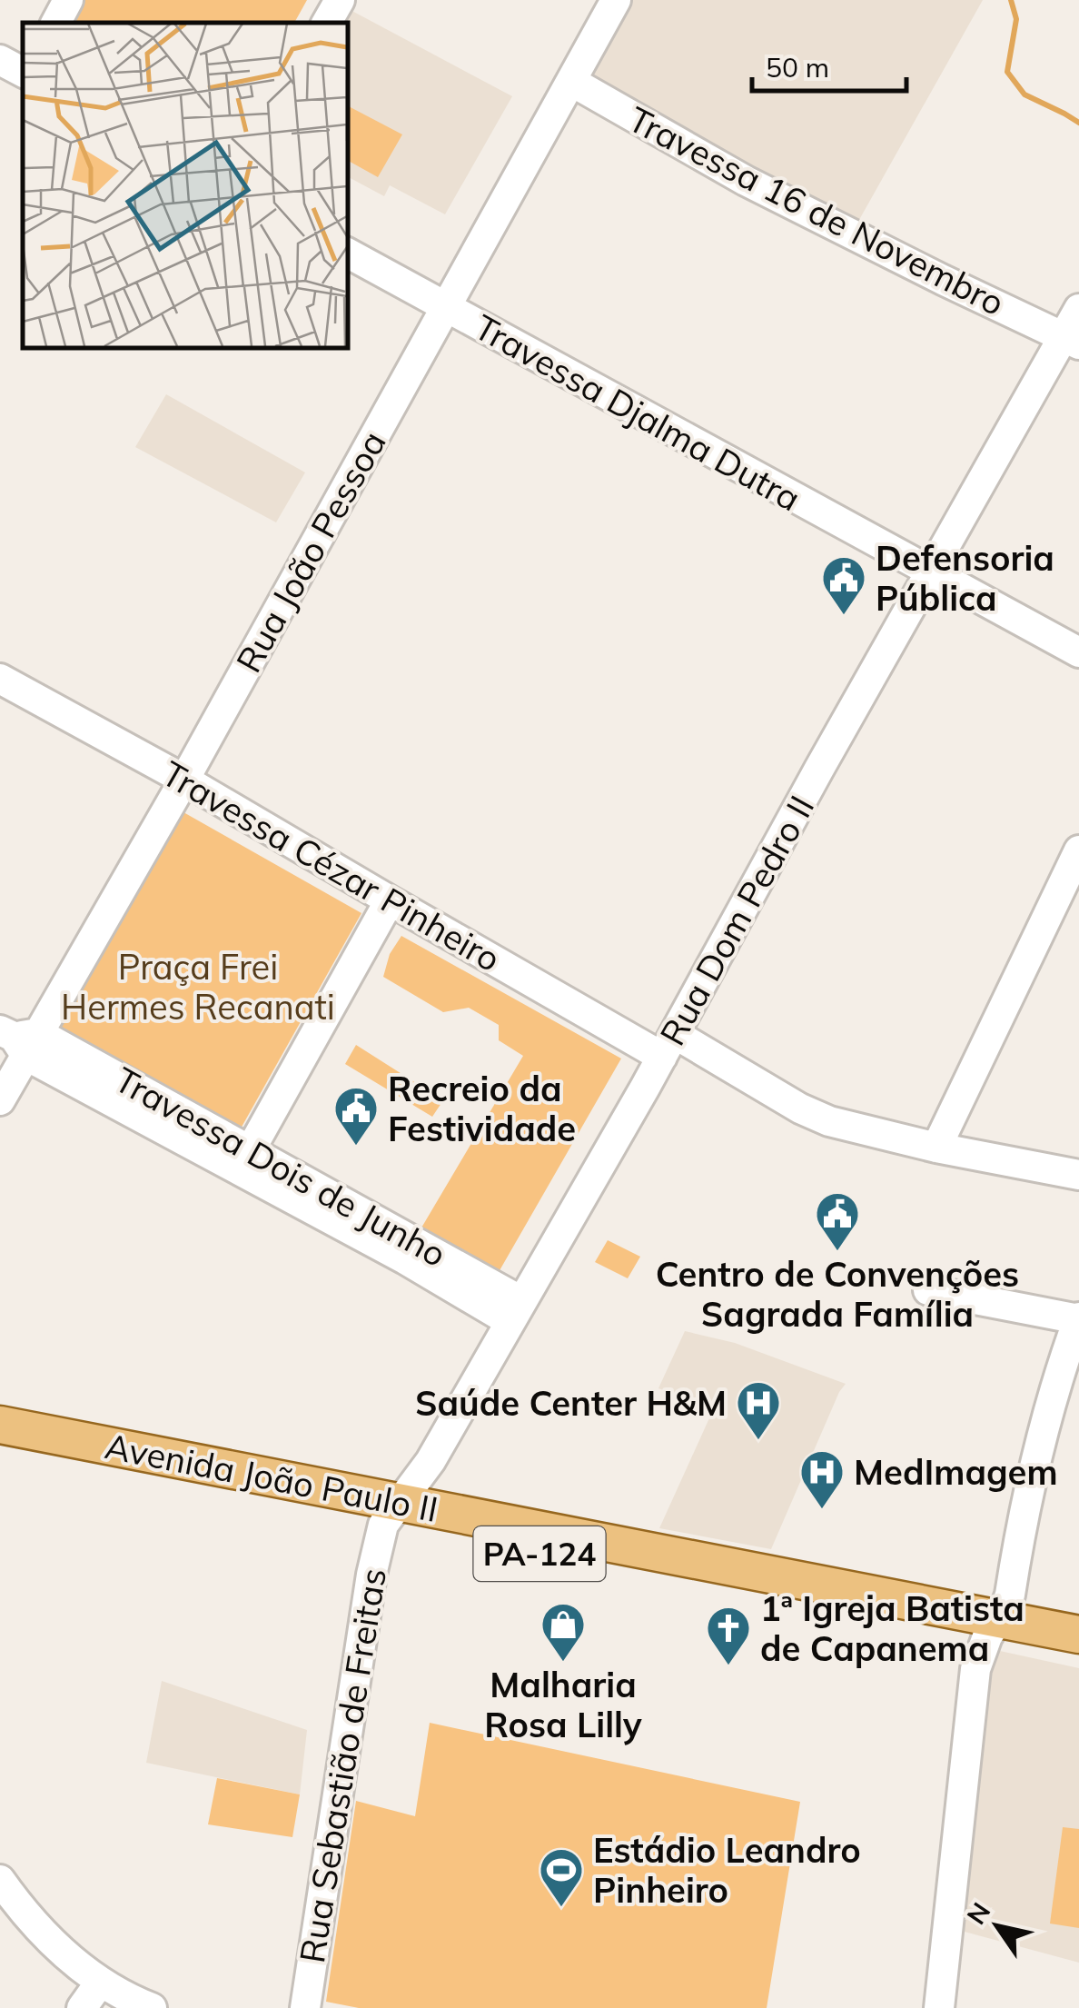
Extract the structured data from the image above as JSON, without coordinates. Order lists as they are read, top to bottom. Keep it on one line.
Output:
{"streets":{"main road":["Avenida João Paulo II","PA-124"],"street":["Travessa 16 de Novembro","Travessa Djalma Dutra","Rua João Pessoa","Travessa Cézar Pinheiro","Rua Dom Pedro II","Travessa Dois de Junho","Rua Sebastião de Freitas"]},"crossings":[["Travessa 16 de Novembro","Rua João Pessoa"],["Travessa 16 de Novembro","Rua Dom Pedro II"],["Travessa Djalma Dutra","Rua João Pessoa"],["Travessa Djalma Dutra","Rua Dom Pedro II"],["Rua João Pessoa","Travessa Cézar Pinheiro"],["Rua João Pessoa","Travessa Dois de Junho"],["Travessa Cézar Pinheiro","Rua Dom Pedro II"],["Rua Dom Pedro II","Travessa Dois de Junho"],["Rua Dom Pedro II","Avenida João Paulo II"],["Rua Dom Pedro II","Rua Sebastião de Freitas"],["Avenida João Paulo II","Rua Sebastião de Freitas"]],"parks":["Praça Frei Hermes Recanati"],"places":{"public building":["Defensoria Pública","Recreio da Festividade","Centro de Convenções Sagrada Família"],"hospital":["Saúde Center H&M","MedImagem"],"shop":["Malharia Rosa Lilly"],"church":["1ª Igreja Batista de Capanema"],"sports":["Estádio Leandro Pinheiro"]},"scale_bar":"50 m","north":"top left"}
